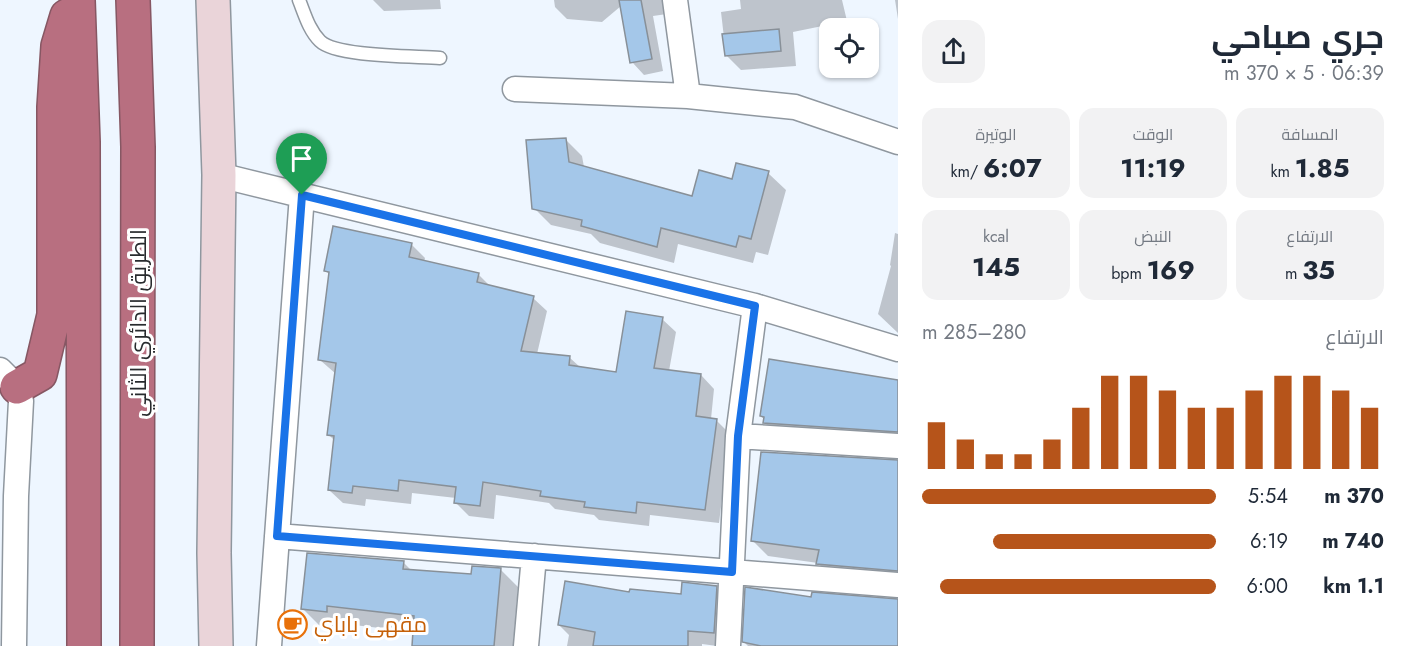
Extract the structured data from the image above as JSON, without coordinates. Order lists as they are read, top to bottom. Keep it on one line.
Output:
{"streets":{"highway":["الطريق الدائري الثاني"]},"places":{"cafe":["مقهى باباي"]},"page":{"heading":["جري صباحي","06:39 · 5 × 370 m"],"stats":[["المسافة","1.85 km"],["الوقت","11:19"],["الوتيرة","6:07 /km"],["الارتفاع","35 m"],["النبض","169 bpm"],["kcal","145"]],"chart":["الارتفاع","280–285 m"],"list":[{"name":"370 m","note":"5:54"},{"name":"740 m","note":"6:19"},{"name":"1.1 km","note":"6:00"}]}}
